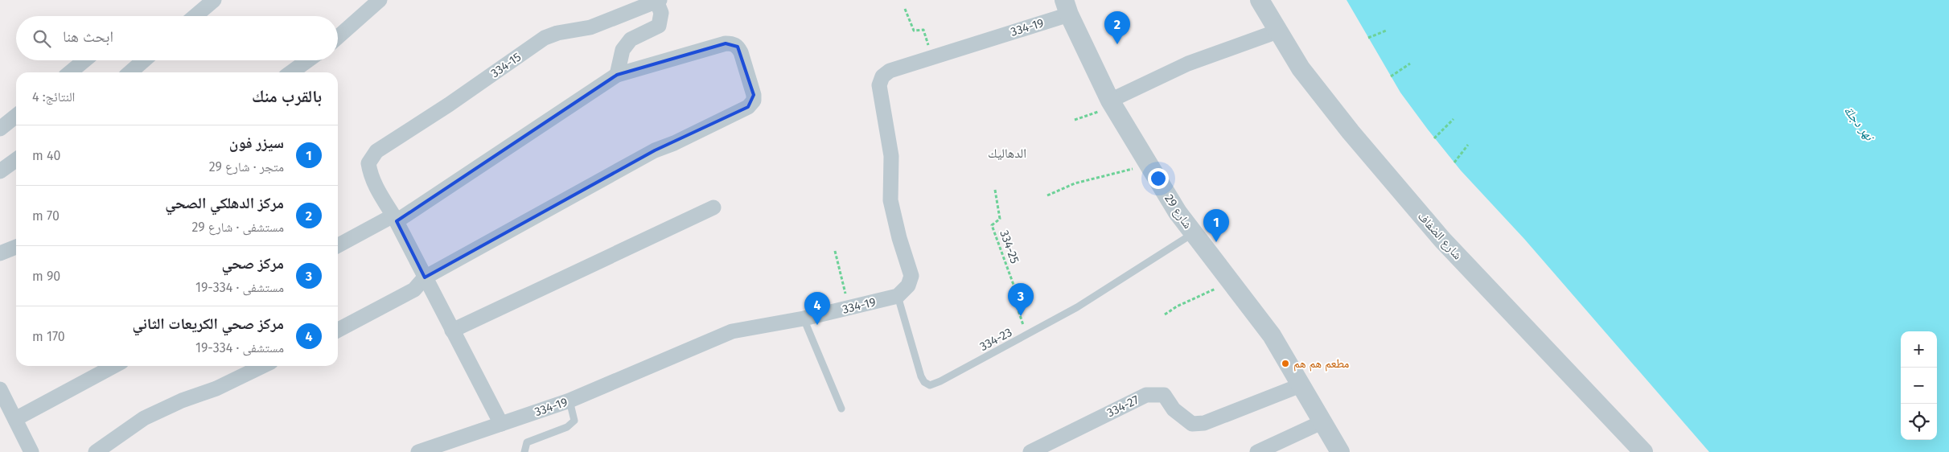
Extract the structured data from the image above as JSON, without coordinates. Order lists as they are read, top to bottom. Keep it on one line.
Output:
{"streets":{"street":["334-19","334-15","شارع 29","شارع الضفاف","334-27"],"lane":["334-23"],"path":["334-25"]},"crossings":[["334-19","شارع 29"],["334-19","334-23"],["شارع 29","334-23"],["شارع 29","334-27"],["334-25","334-23"]],"districts":["الدهاليك"],"water":["نهر دجلة"],"places":["مطعم هم هم"],"page":{"pins":["2","1","3","4"],"search":"ابحث هنا","heading":["بالقرب منك","النتائج: 4"],"list":[{"mark":"1","name":"سيزر فون","note":"متجر · شارع 29","value":"40 m"},{"mark":"2","name":"مركز الدهلكي الصحي","note":"مستشفى · شارع 29","value":"70 m"},{"mark":"3","name":"مركز صحي","note":"مستشفى · 334-19","value":"90 m"},{"mark":"4","name":"مركز صحي الكريعات الثاني","note":"مستشفى · 334-19","value":"170 m"}],"map_buttons":["+","−"]}}
